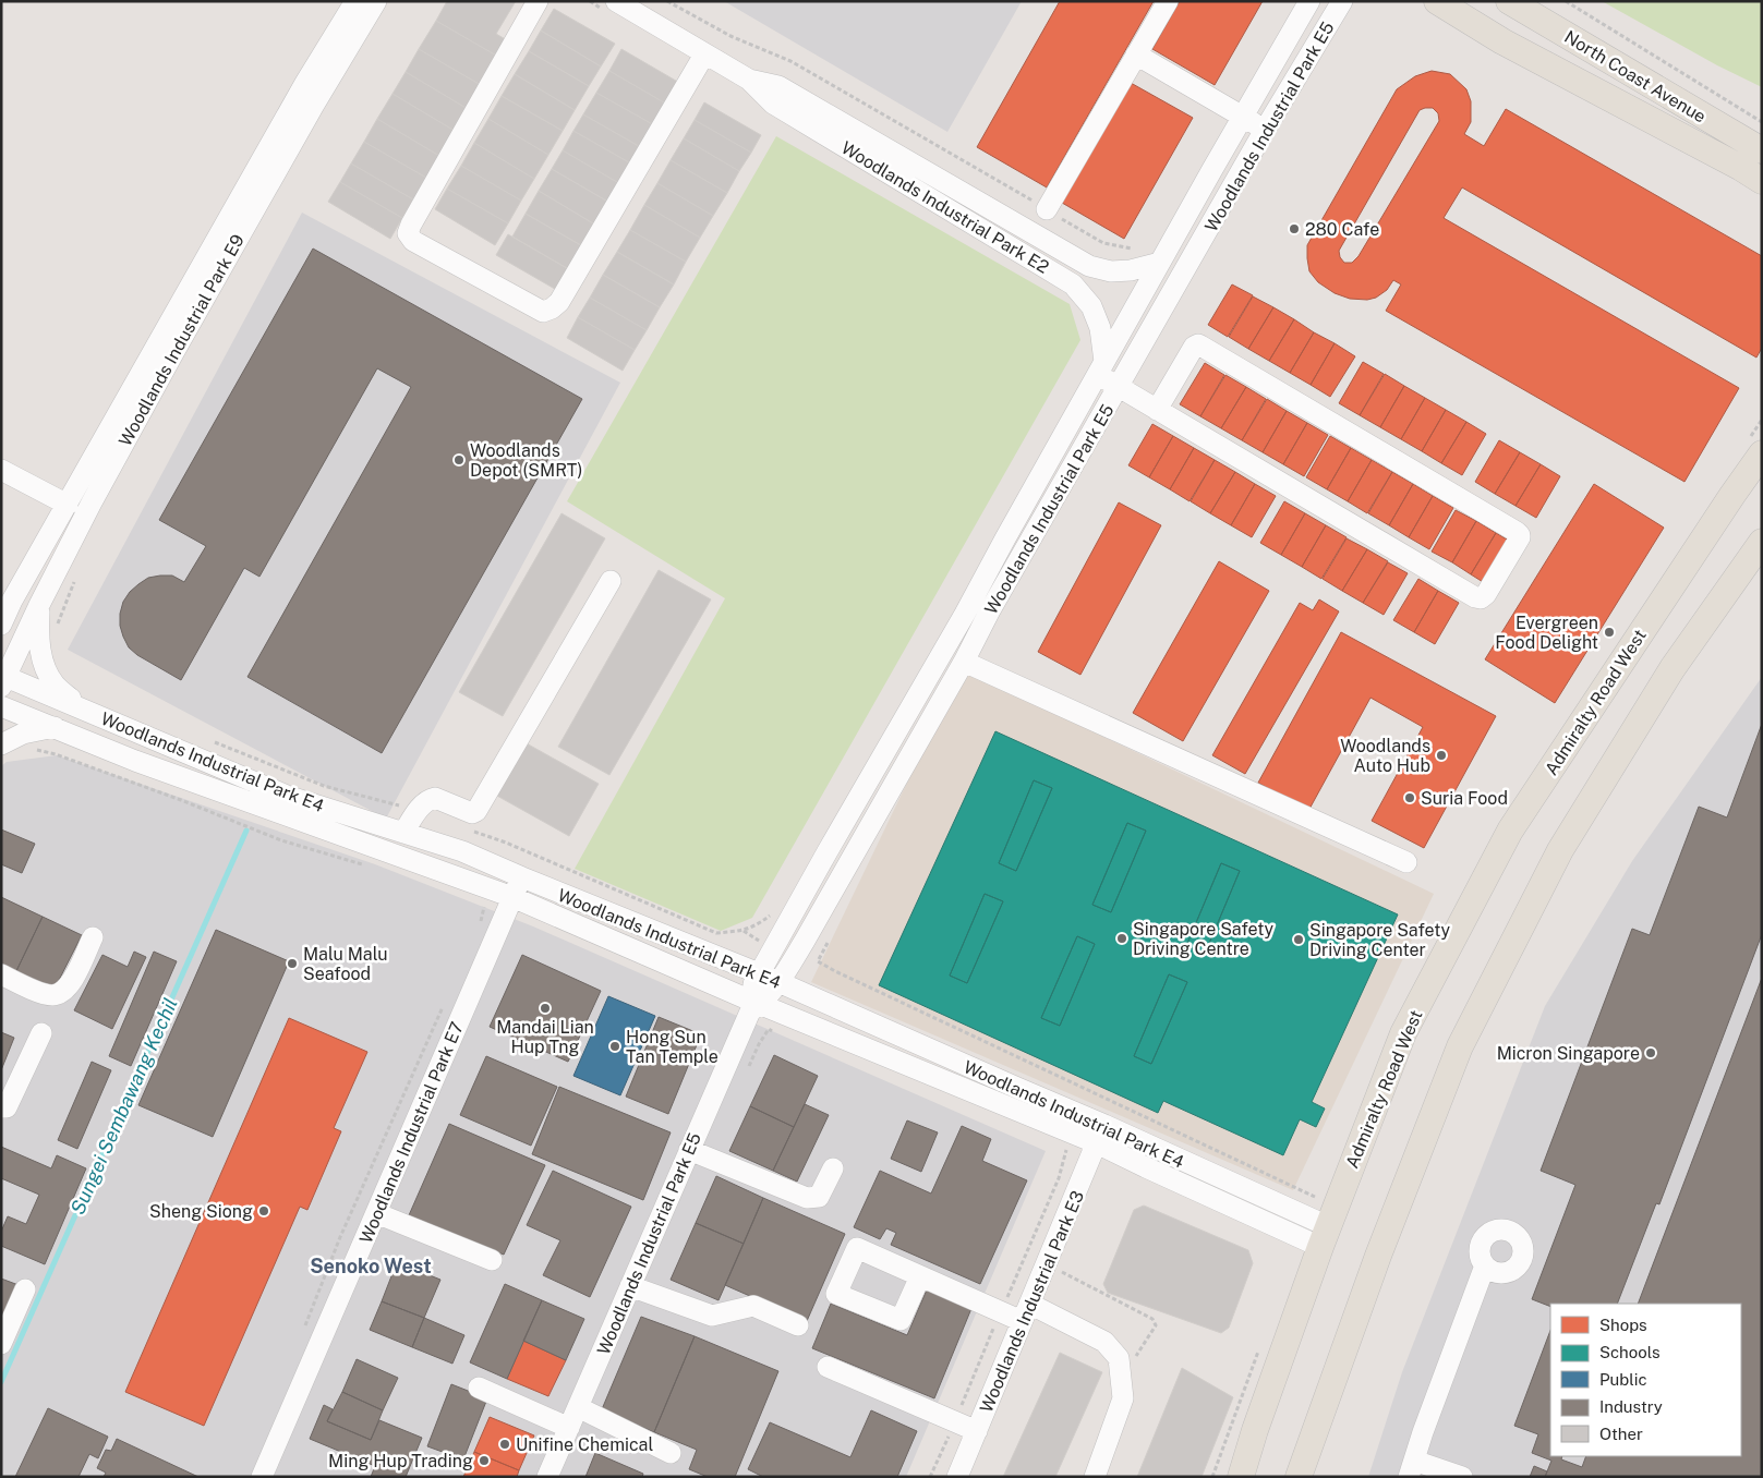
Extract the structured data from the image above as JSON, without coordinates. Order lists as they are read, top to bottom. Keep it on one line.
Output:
{"streets":{"main road":["North Coast Avenue","Admiralty Road West"],"street":["Woodlands Industrial Park E5","Woodlands Industrial Park E2","Woodlands Industrial Park E9","Woodlands Industrial Park E4","Woodlands Industrial Park E7","Woodlands Industrial Park E3"]},"crossings":[["Woodlands Industrial Park E5","Woodlands Industrial Park E2"],["Woodlands Industrial Park E5","Woodlands Industrial Park E4"],["Woodlands Industrial Park E9","Woodlands Industrial Park E4"],["Admiralty Road West","Woodlands Industrial Park E4"],["Woodlands Industrial Park E4","Woodlands Industrial Park E7"],["Woodlands Industrial Park E4","Woodlands Industrial Park E3"]],"districts":["Senoko West"],"water":["Sungei Sembawang Kechil"],"places":["280 Cafe","Woodlands Depot (SMRT)","Evergreen Food Delight","Woodlands Auto Hub","Suria Food","Singapore Safety Driving Centre","Singapore Safety Driving Center","Malu Malu Seafood","Mandai Lian Hup Tng","Hong Sun Tan Temple","Micron Singapore","Sheng Siong","Unifine Chemical","Ming Hup Trading"],"legend":["Shops","Schools","Public","Industry","Other"]}
